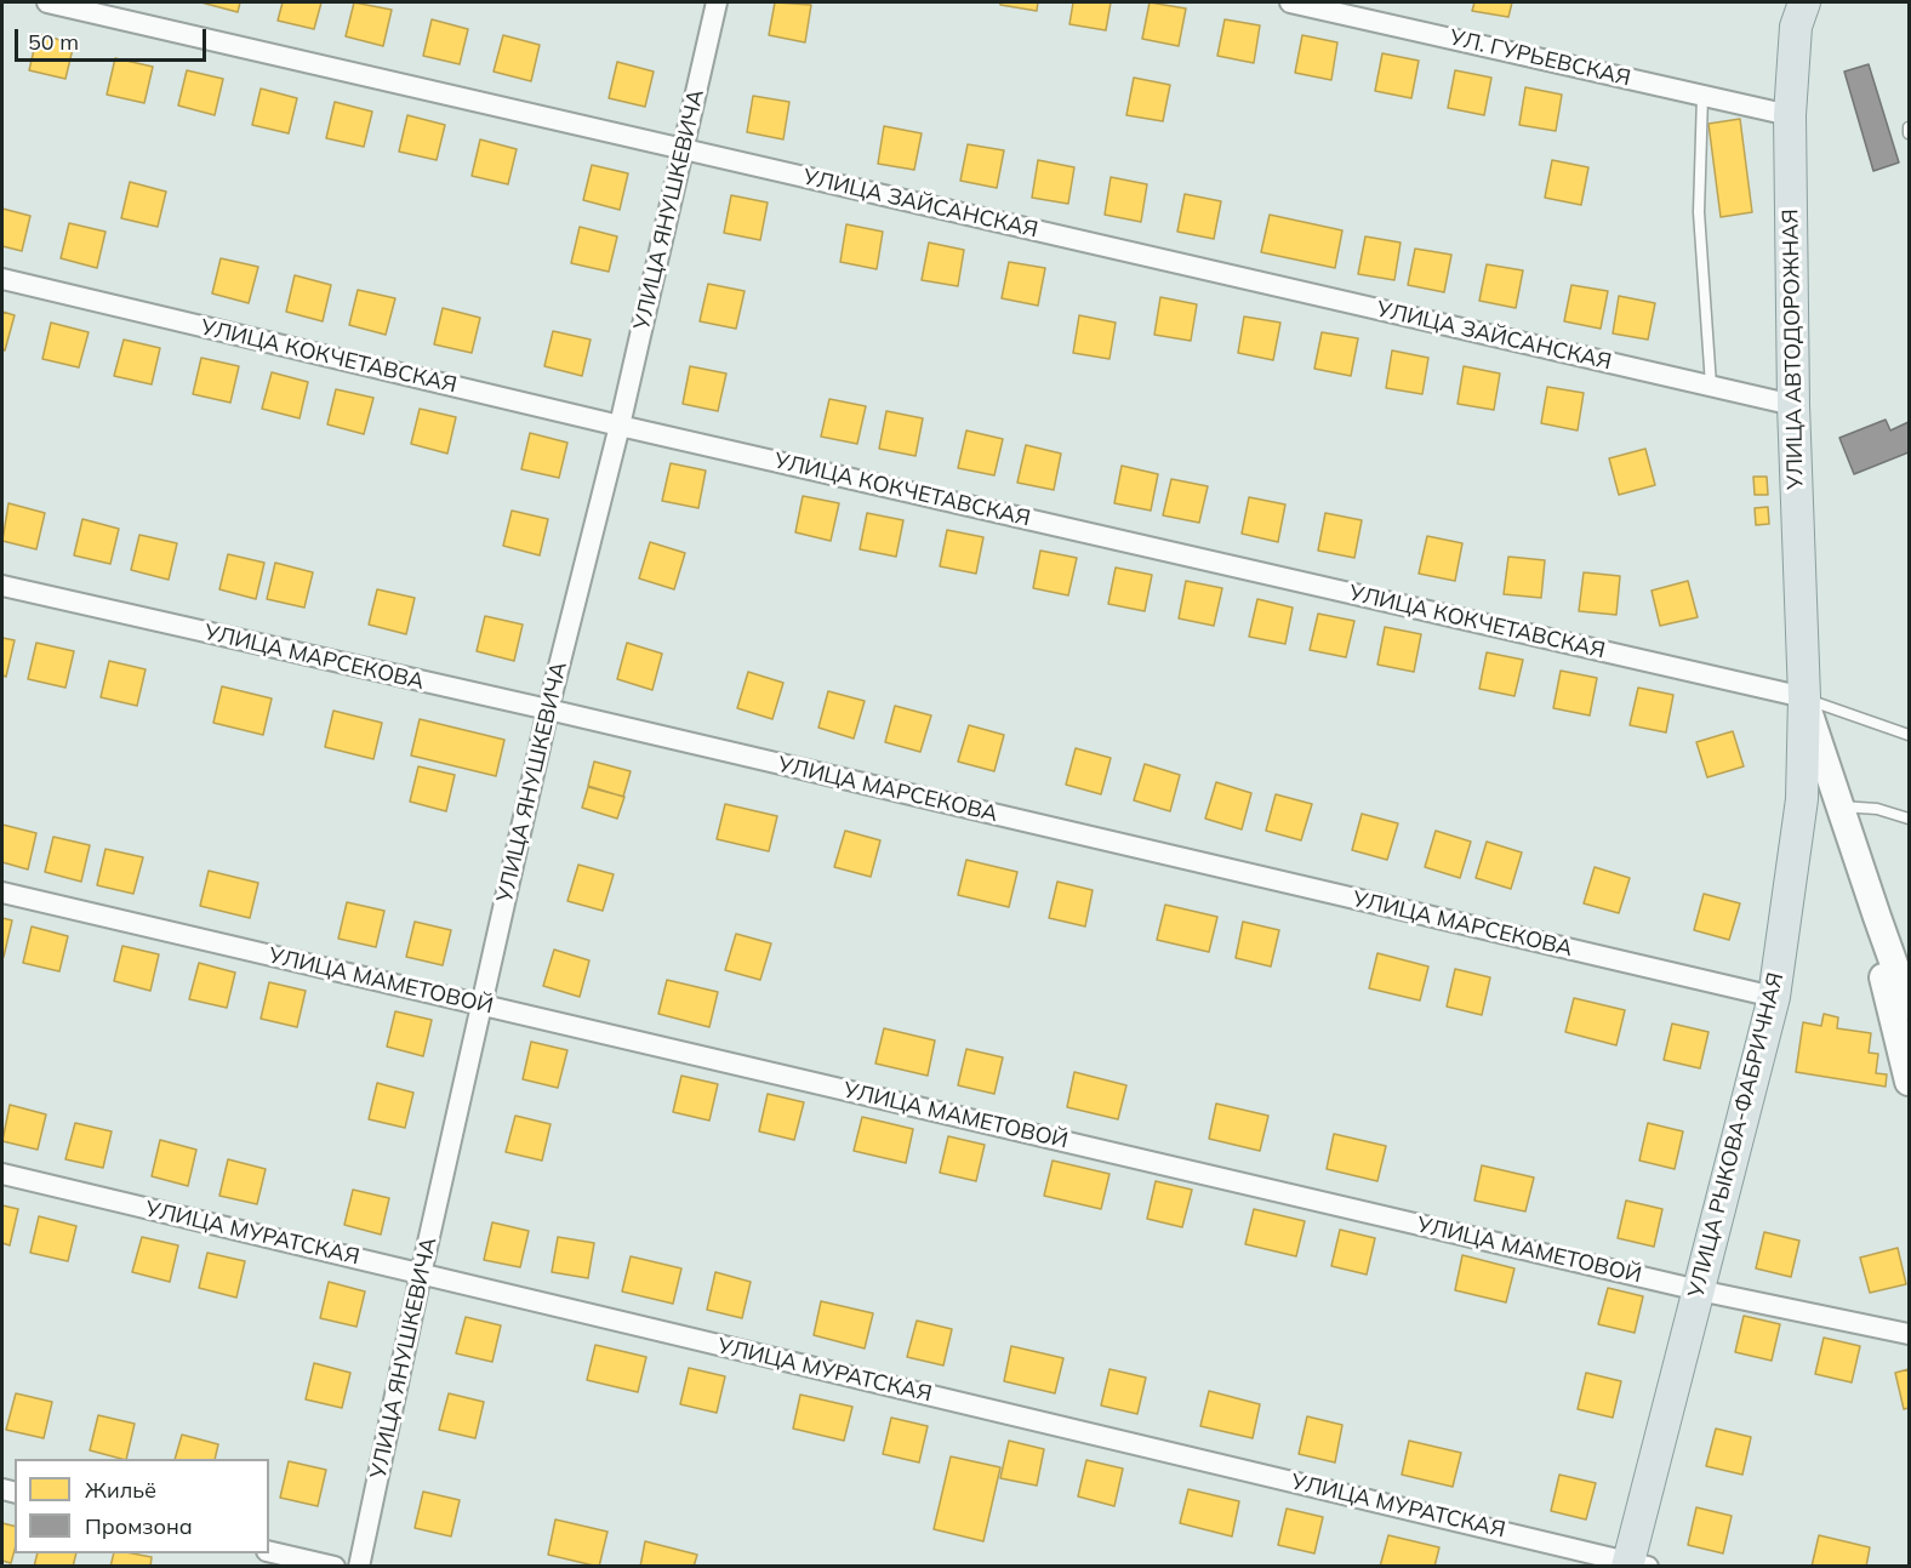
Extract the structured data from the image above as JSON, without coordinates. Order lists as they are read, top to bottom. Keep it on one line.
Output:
{"streets":{"main road":["УЛИЦА АВТОДОРОЖНАЯ","УЛИЦА РЫКОВА-ФАБРИЧНАЯ"],"street":["УЛ. ГУРЬЕВСКАЯ","УЛИЦА ЗАЙСАНСКАЯ","УЛИЦА ЯНУШКЕВИЧА","УЛИЦА КОКЧЕТАВСКАЯ","УЛИЦА МАРСЕКОВА","УЛИЦА МАМЕТОВОЙ","УЛИЦА МУРАТСКАЯ"]},"crossings":[["УЛ. ГУРЬЕВСКАЯ","УЛИЦА АВТОДОРОЖНАЯ"],["УЛИЦА ЗАЙСАНСКАЯ","УЛИЦА ЯНУШКЕВИЧА"],["УЛИЦА ЗАЙСАНСКАЯ","УЛИЦА АВТОДОРОЖНАЯ"],["УЛИЦА ЯНУШКЕВИЧА","УЛИЦА КОКЧЕТАВСКАЯ"],["УЛИЦА ЯНУШКЕВИЧА","УЛИЦА МАРСЕКОВА"],["УЛИЦА ЯНУШКЕВИЧА","УЛИЦА МАМЕТОВОЙ"],["УЛИЦА ЯНУШКЕВИЧА","УЛИЦА МУРАТСКАЯ"],["УЛИЦА АВТОДОРОЖНАЯ","УЛИЦА КОКЧЕТАВСКАЯ"],["УЛИЦА АВТОДОРОЖНАЯ","УЛИЦА РЫКОВА-ФАБРИЧНАЯ"],["УЛИЦА КОКЧЕТАВСКАЯ","УЛИЦА РЫКОВА-ФАБРИЧНАЯ"],["УЛИЦА МАРСЕКОВА","УЛИЦА РЫКОВА-ФАБРИЧНАЯ"],["УЛИЦА МАМЕТОВОЙ","УЛИЦА РЫКОВА-ФАБРИЧНАЯ"],["УЛИЦА РЫКОВА-ФАБРИЧНАЯ","УЛИЦА МУРАТСКАЯ"]],"legend":["Жильё","Промзона"],"scale_bar":"50 m"}
